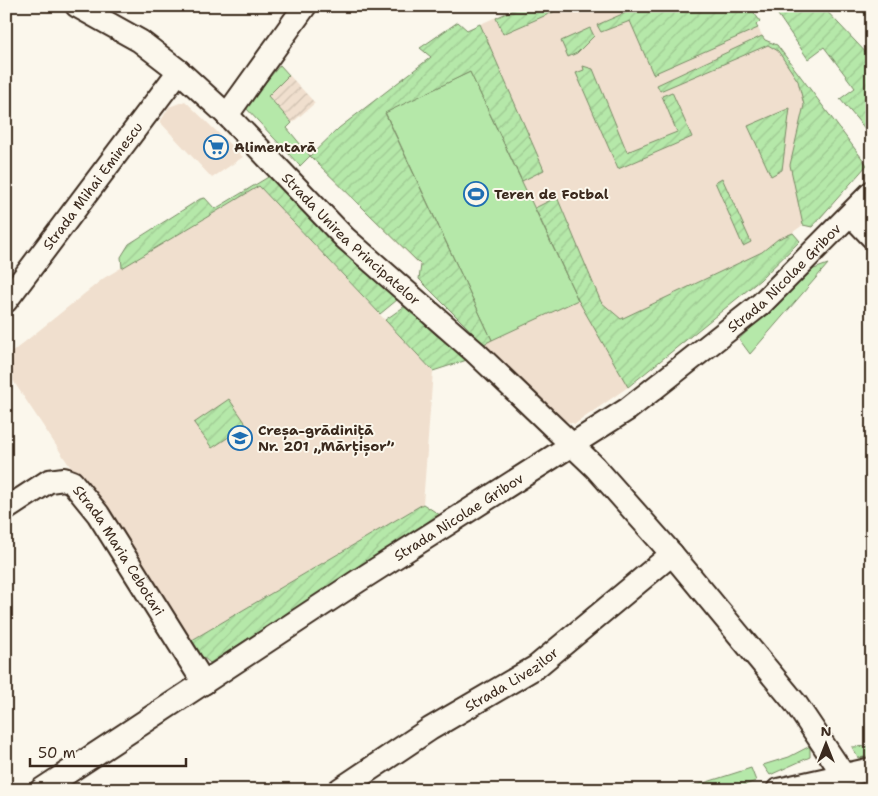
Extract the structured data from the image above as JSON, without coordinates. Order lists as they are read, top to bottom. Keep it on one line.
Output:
{"streets":{"street":["Strada Mihai Eminescu","Strada Unirea Principatelor","Strada Nicolae Gribov","Strada Maria Cebotari","Strada Livezilor"]},"crossings":[["Strada Mihai Eminescu","Strada Unirea Principatelor"],["Strada Unirea Principatelor","Strada Nicolae Gribov"],["Strada Nicolae Gribov","Strada Maria Cebotari"]],"places":{"supermarket":["Alimentară"],"sports":["Teren de Fotbal"],"school or university":["Creșa-grădiniță Nr. 201 „Mărțișor”"]},"scale_bar":"50 m","north":"top"}
